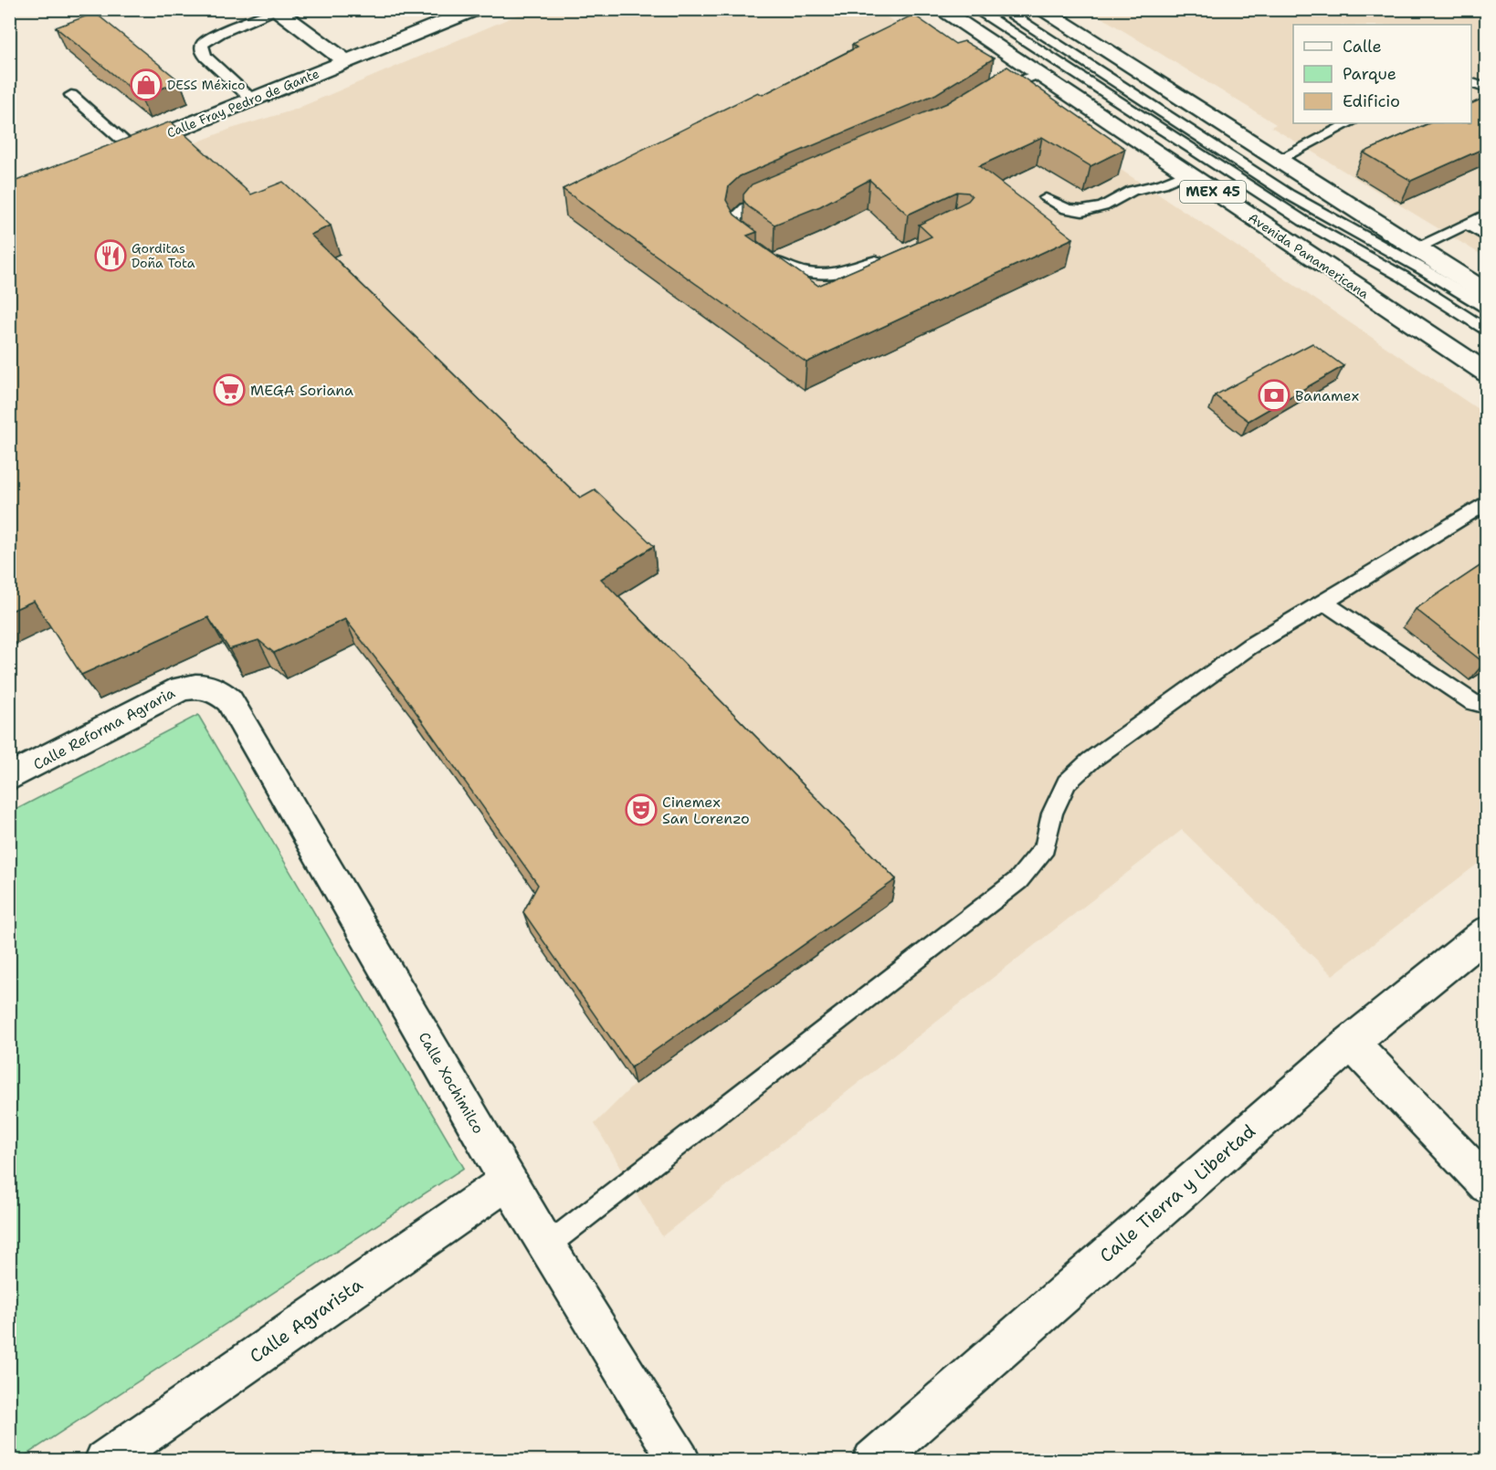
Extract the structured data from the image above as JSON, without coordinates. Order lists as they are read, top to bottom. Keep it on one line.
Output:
{"streets":{"street":["Calle Fray Pedro de Gante","MEX 45","Avenida Panamericana","Calle Reforma Agraria","Calle Xochimilco","Calle Tierra y Libertad","Calle Agrarista"]},"crossings":[["Calle Reforma Agraria","Calle Xochimilco"],["Calle Xochimilco","Calle Agrarista"]],"places":{"shop":["DESS México"],"restaurant":["Gorditas Doña Tota"],"supermarket":["MEGA Soriana"],"bank":["Banamex"],"theatre":["Cinemex San Lorenzo"]},"legend":["Calle","Parque","Edificio"]}
